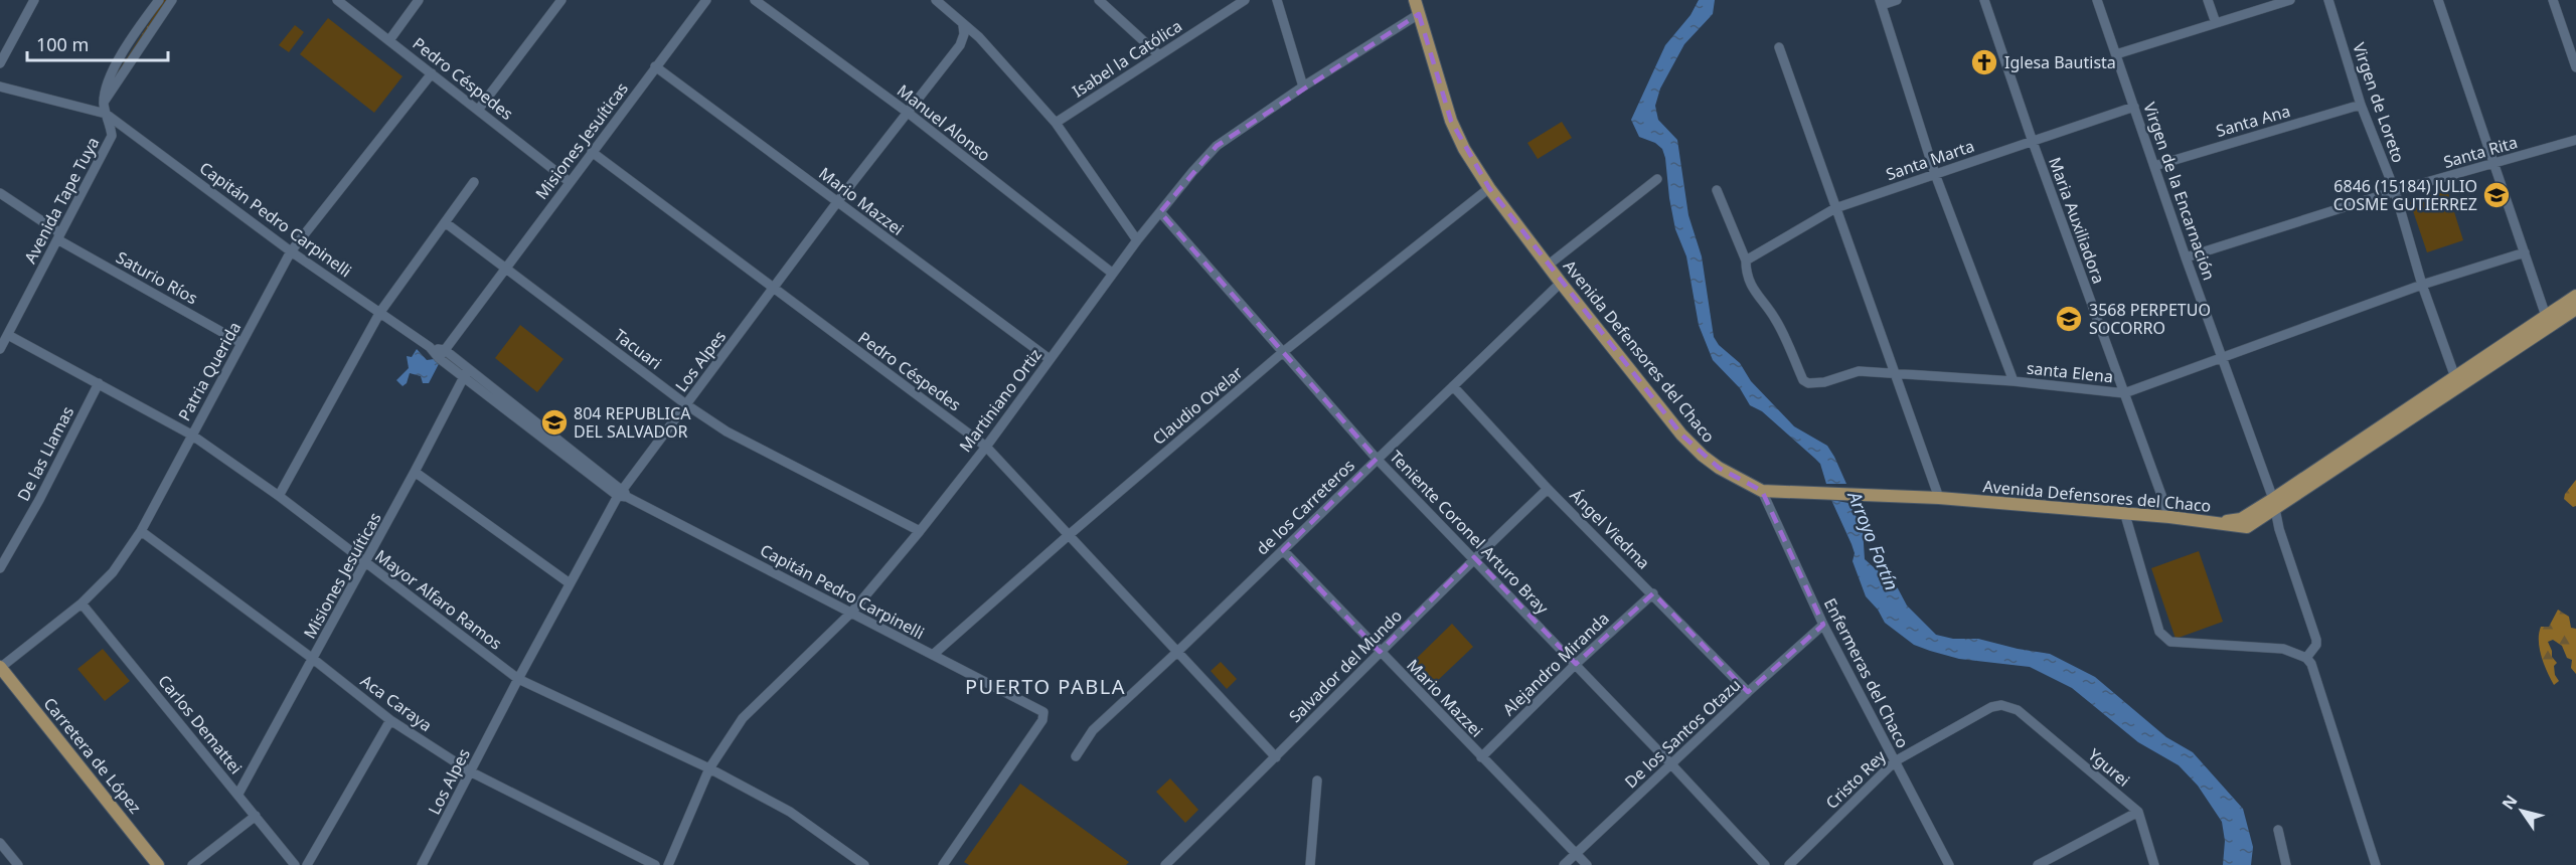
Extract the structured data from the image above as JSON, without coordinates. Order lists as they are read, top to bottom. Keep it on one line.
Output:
{"streets":{"main road":["Avenida Defensores del Chaco","Carretera de López"],"street":["Isabel la Católica","Pedro Céspedes","Virgen de Loreto","Santa Ana","Manuel Alonso","Misiones Jesuíticas","Santa Rita","Santa Marta","Virgen de la Encarnación","Avenida Tape Tuya","Mario Mazzei","Capitán Pedro Carpinelli","Maria Auxiliadora","Saturio Ríos","Tacuari","Los Alpes","Patria Querida","santa Elena","Martiniano Ortiz","Claudio Ovelar","De las Llamas","de los Carreteros","Ángel Viedma","Teniente Coronel Arturo Bray","Mayor Alfaro Ramos","Alejandro Miranda","Salvador del Mundo","Enfermeras del Chaco","Aca Caraya","Carlos Demattei","De los Santos Otazu","Ygurei","Cristo Rey"]},"crossings":[["Pedro Céspedes","Misiones Jesuíticas"],["Pedro Céspedes","Los Alpes"],["Pedro Céspedes","Patria Querida"],["Pedro Céspedes","Martiniano Ortiz"],["Pedro Céspedes","Claudio Ovelar"],["Pedro Céspedes","de los Carreteros"],["Pedro Céspedes","Salvador del Mundo"],["Virgen de Loreto","Santa Ana"],["Virgen de Loreto","Santa Rita"],["Virgen de Loreto","santa Elena"],["Santa Ana","Virgen de la Encarnación"],["Manuel Alonso","Los Alpes"],["Manuel Alonso","Martiniano Ortiz"],["Misiones Jesuíticas","Mario Mazzei"],["Misiones Jesuíticas","Capitán Pedro Carpinelli"],["Misiones Jesuíticas","Tacuari"],["Misiones Jesuíticas","Mayor Alfaro Ramos"],["Misiones Jesuíticas","Aca Caraya"],["Misiones Jesuíticas","Carlos Demattei"],["Santa Rita","Virgen de la Encarnación"],["Santa Marta","Virgen de la Encarnación"],["Santa Marta","Maria Auxiliadora"],["Santa Marta","santa Elena"],["Virgen de la Encarnación","Avenida Defensores del Chaco"],["Virgen de la Encarnación","santa Elena"],["Avenida Tape Tuya","Capitán Pedro Carpinelli"],["Avenida Tape Tuya","Saturio Ríos"],["Avenida Tape Tuya","Mayor Alfaro Ramos"],["Mario Mazzei","Los Alpes"],["Mario Mazzei","Martiniano Ortiz"],["Mario Mazzei","de los Carreteros"],["Mario Mazzei","Alejandro Miranda"],["Mario Mazzei","Salvador del Mundo"],["Mario Mazzei","De los Santos Otazu"],["Capitán Pedro Carpinelli","Los Alpes"],["Capitán Pedro Carpinelli","Patria Querida"],["Capitán Pedro Carpinelli","Martiniano Ortiz"],["Capitán Pedro Carpinelli","Claudio Ovelar"],["Maria Auxiliadora","Avenida Defensores del Chaco"],["Maria Auxiliadora","santa Elena"],["Saturio Ríos","Patria Querida"],["Tacuari","Los Alpes"],["Tacuari","Martiniano Ortiz"],["Avenida Defensores del Chaco","Martiniano Ortiz"],["Avenida Defensores del Chaco","Claudio Ovelar"],["Avenida Defensores del Chaco","de los Carreteros"],["Avenida Defensores del Chaco","Enfermeras del Chaco"],["Los Alpes","Mayor Alfaro Ramos"],["Los Alpes","Aca Caraya"],["Patria Querida","Mayor Alfaro Ramos"],["Patria Querida","Aca Caraya"],["Patria Querida","Carlos Demattei"],["Patria Querida","Carretera de López"],["Martiniano Ortiz","Teniente Coronel Arturo Bray"],["Martiniano Ortiz","Mayor Alfaro Ramos"],["Claudio Ovelar","Teniente Coronel Arturo Bray"],["De las Llamas","Mayor Alfaro Ramos"],["de los Carreteros","Ángel Viedma"],["de los Carreteros","Teniente Coronel Arturo Bray"],["Ángel Viedma","Alejandro Miranda"],["Ángel Viedma","Salvador del Mundo"],["Ángel Viedma","De los Santos Otazu"],["Teniente Coronel Arturo Bray","Alejandro Miranda"],["Teniente Coronel Arturo Bray","Salvador del Mundo"],["Teniente Coronel Arturo Bray","De los Santos Otazu"],["Enfermeras del Chaco","De los Santos Otazu"],["Enfermeras del Chaco","Cristo Rey"],["Ygurei","Cristo Rey"]],"districts":["PUERTO PABLA"],"water":["Arroyo Fortín"],"places":{"church":["Iglesa Bautista"],"school or university":["6846 (15184) JULIO COSME GUTIERREZ","3568 PERPETUO SOCORRO","804 REPUBLICA DEL SALVADOR"]},"scale_bar":"100 m","north":"top left"}
